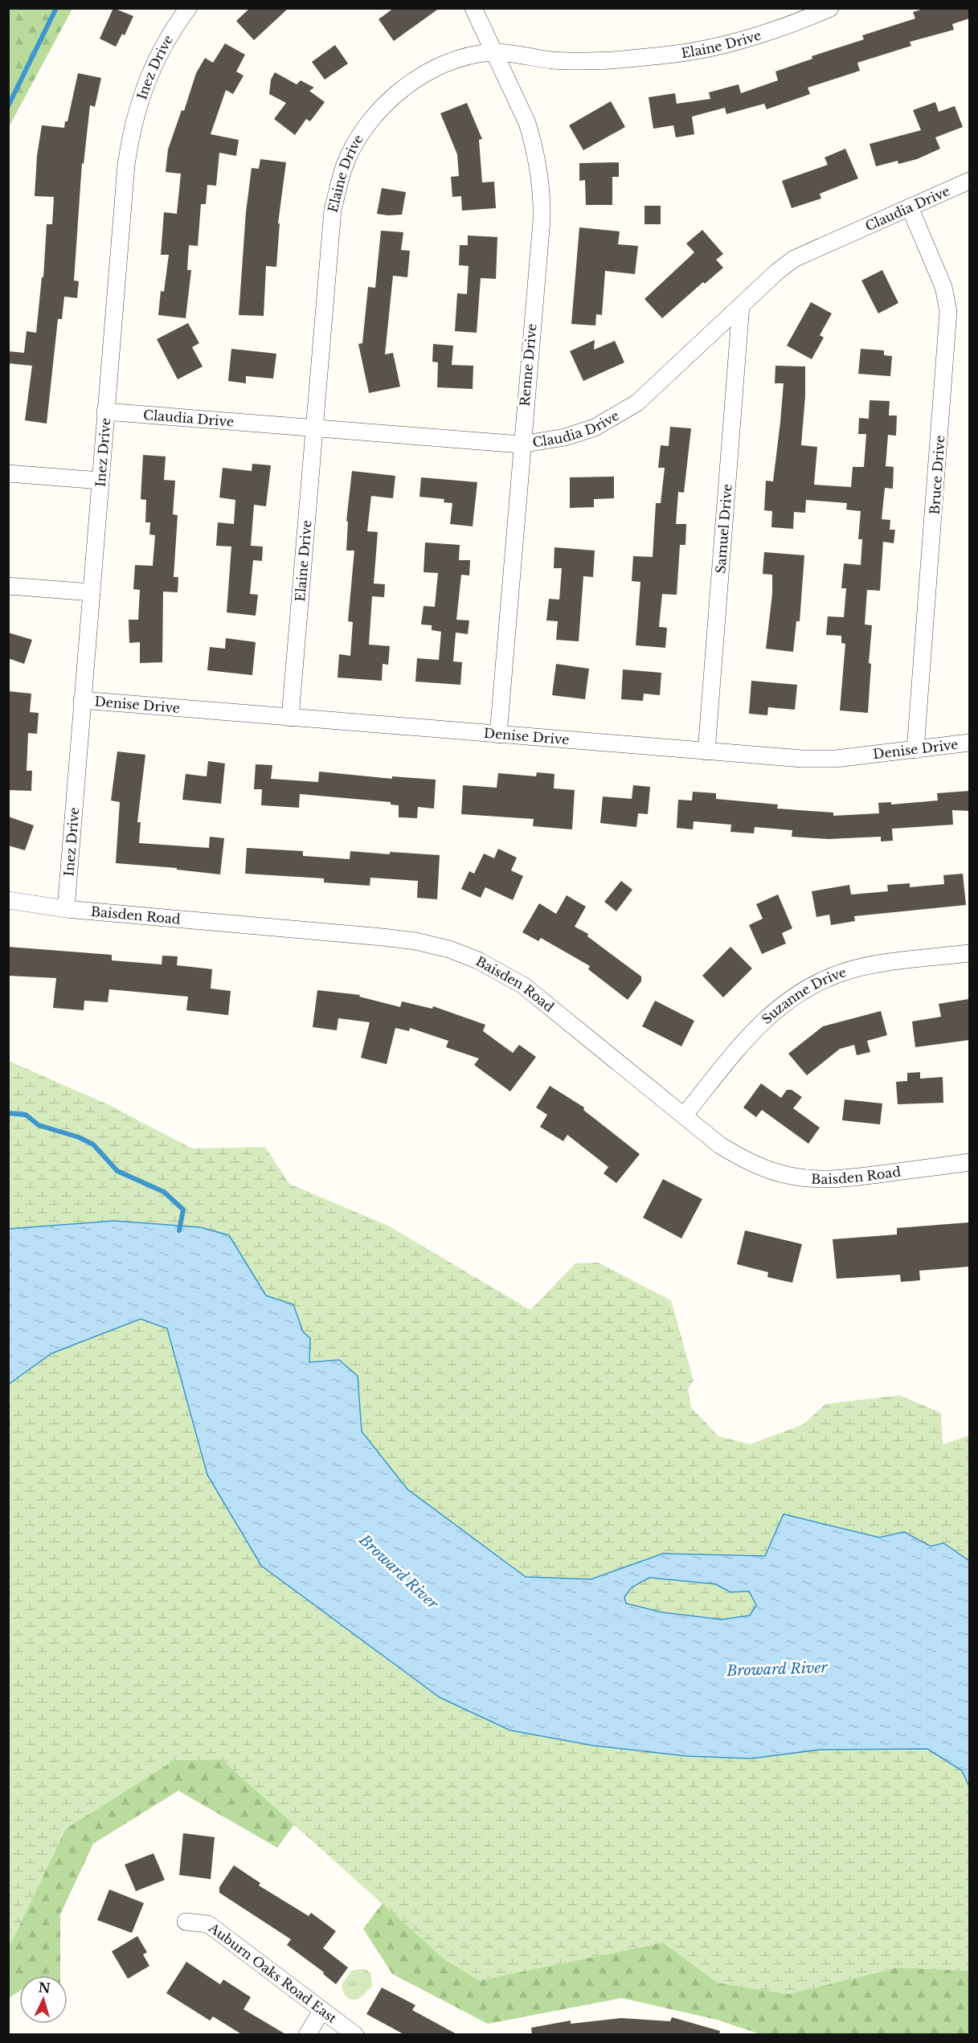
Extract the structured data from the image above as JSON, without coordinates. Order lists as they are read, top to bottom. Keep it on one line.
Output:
{"streets":{"street":["Elaine Drive","Inez Drive","Claudia Drive","Renne Drive","Bruce Drive","Samuel Drive","Denise Drive","Baisden Road","Suzanne Drive","Auburn Oaks Road East"]},"crossings":[["Elaine Drive","Claudia Drive"],["Elaine Drive","Renne Drive"],["Elaine Drive","Denise Drive"],["Inez Drive","Claudia Drive"],["Inez Drive","Denise Drive"],["Inez Drive","Baisden Road"],["Claudia Drive","Renne Drive"],["Claudia Drive","Bruce Drive"],["Claudia Drive","Samuel Drive"],["Renne Drive","Denise Drive"],["Bruce Drive","Denise Drive"],["Samuel Drive","Denise Drive"],["Baisden Road","Suzanne Drive"]],"water":["Broward River"],"north":"top"}
